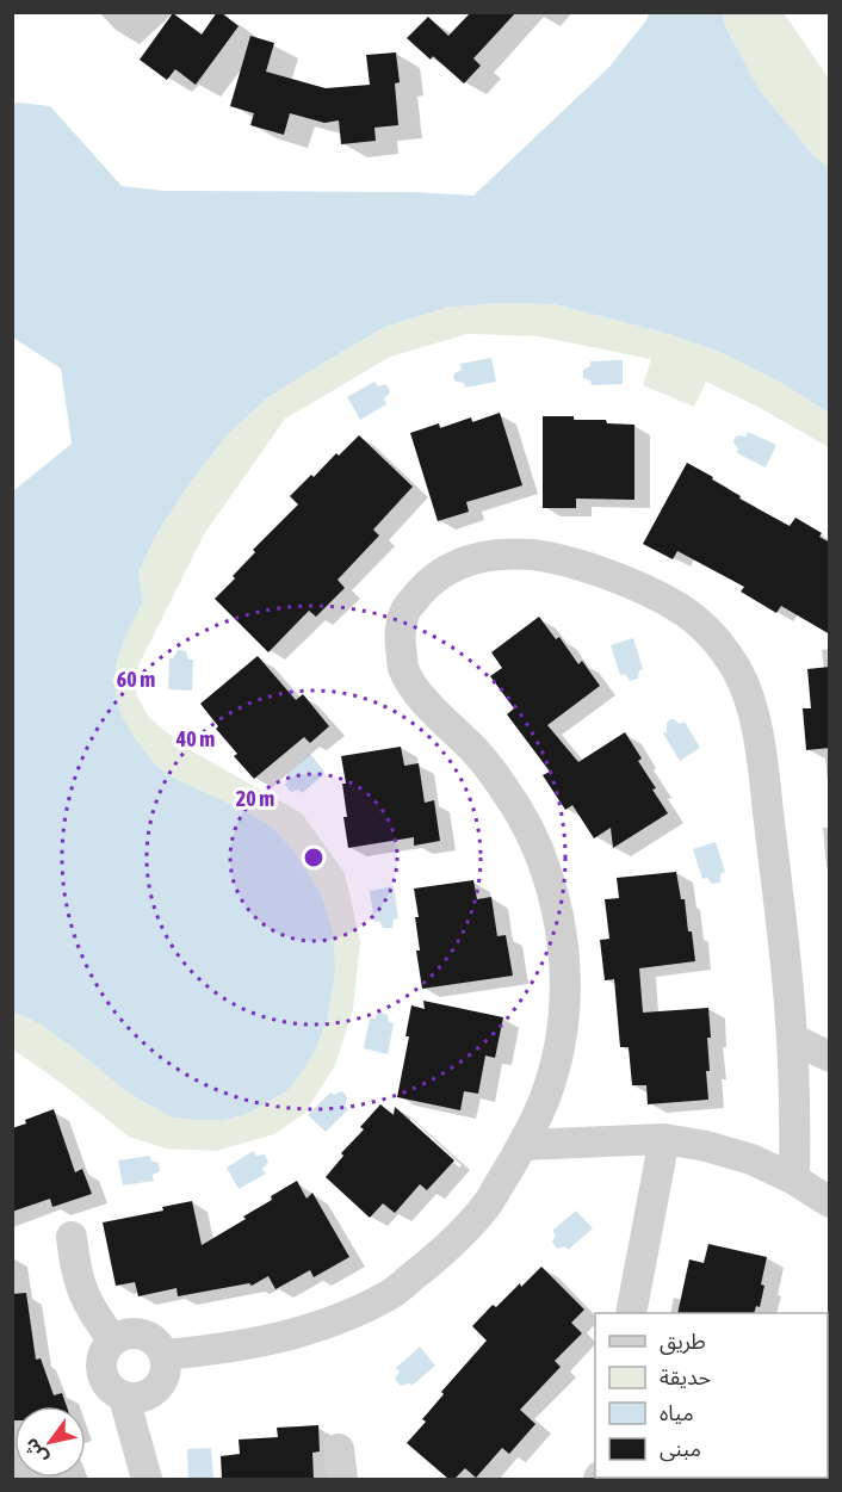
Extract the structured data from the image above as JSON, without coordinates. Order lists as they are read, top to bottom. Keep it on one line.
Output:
{"legend":["طريق","حديقة","مياه","مبنى"],"north":"bottom left","rings":["60 m","40 m","20 m"]}
